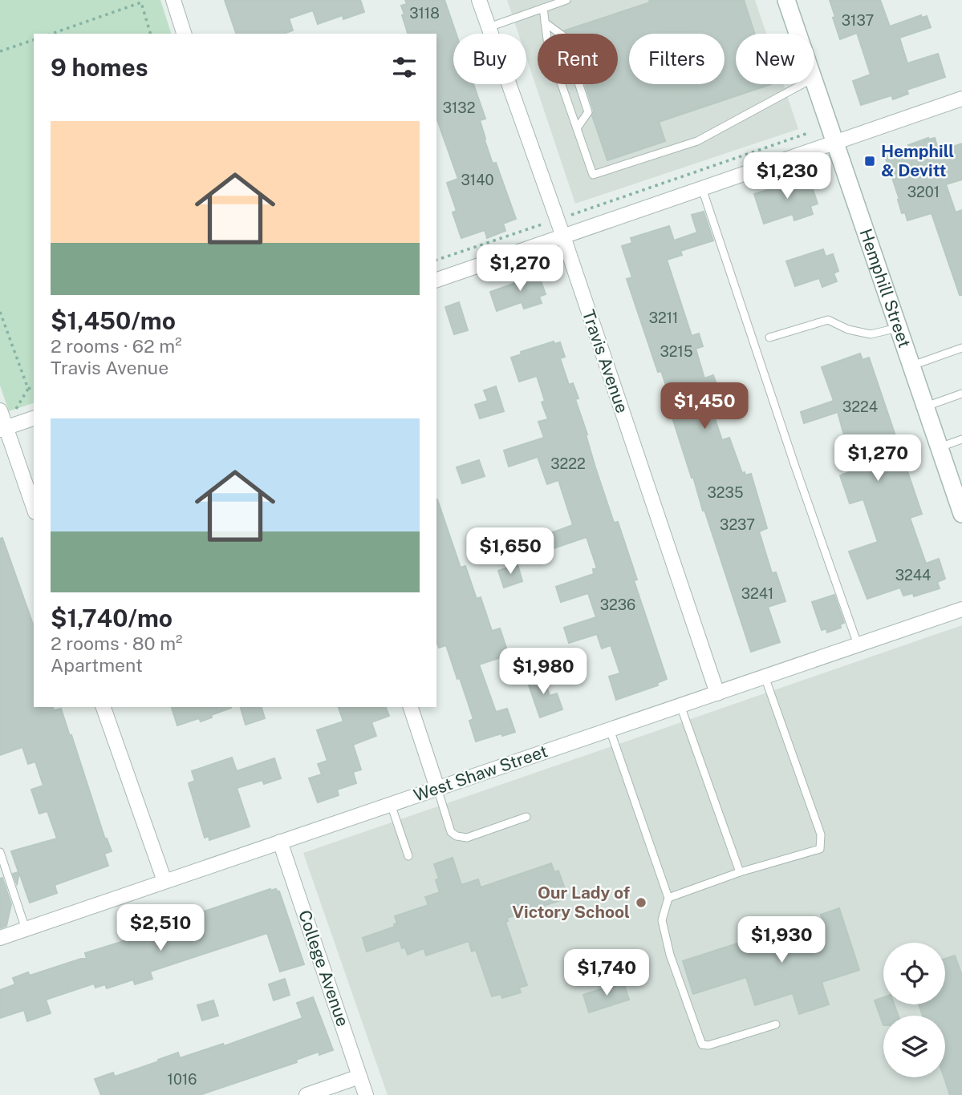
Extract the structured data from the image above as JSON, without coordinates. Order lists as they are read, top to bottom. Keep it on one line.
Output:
{"streets":{"main road":["Hemphill Street"],"street":["Travis Avenue","West Shaw Street","College Avenue"]},"crossings":[["Travis Avenue","West Shaw Street"],["West Shaw Street","College Avenue"]],"places":{"transit":["Hemphill & Devitt"],"other":["Our Lady of Victory School"]},"house_numbers":["3118","3137","3132","3140","3201","3211","3215","3224","3222","3235","3237","3244","3241","3236","1016"],"page":{"chip":["Buy","Rent","Filters","New"],"heading":"9 homes","list":[{"name":"$1,450/mo","note":"2 rooms · 62 m² · Travis Avenue"},{"name":"$1,740/mo","note":"2 rooms · 80 m² · Apartment"}],"price":["$1,230","$1,270","$1,450","$1,270","$1,650","$1,980","$2,510","$1,930","$1,740"]}}
